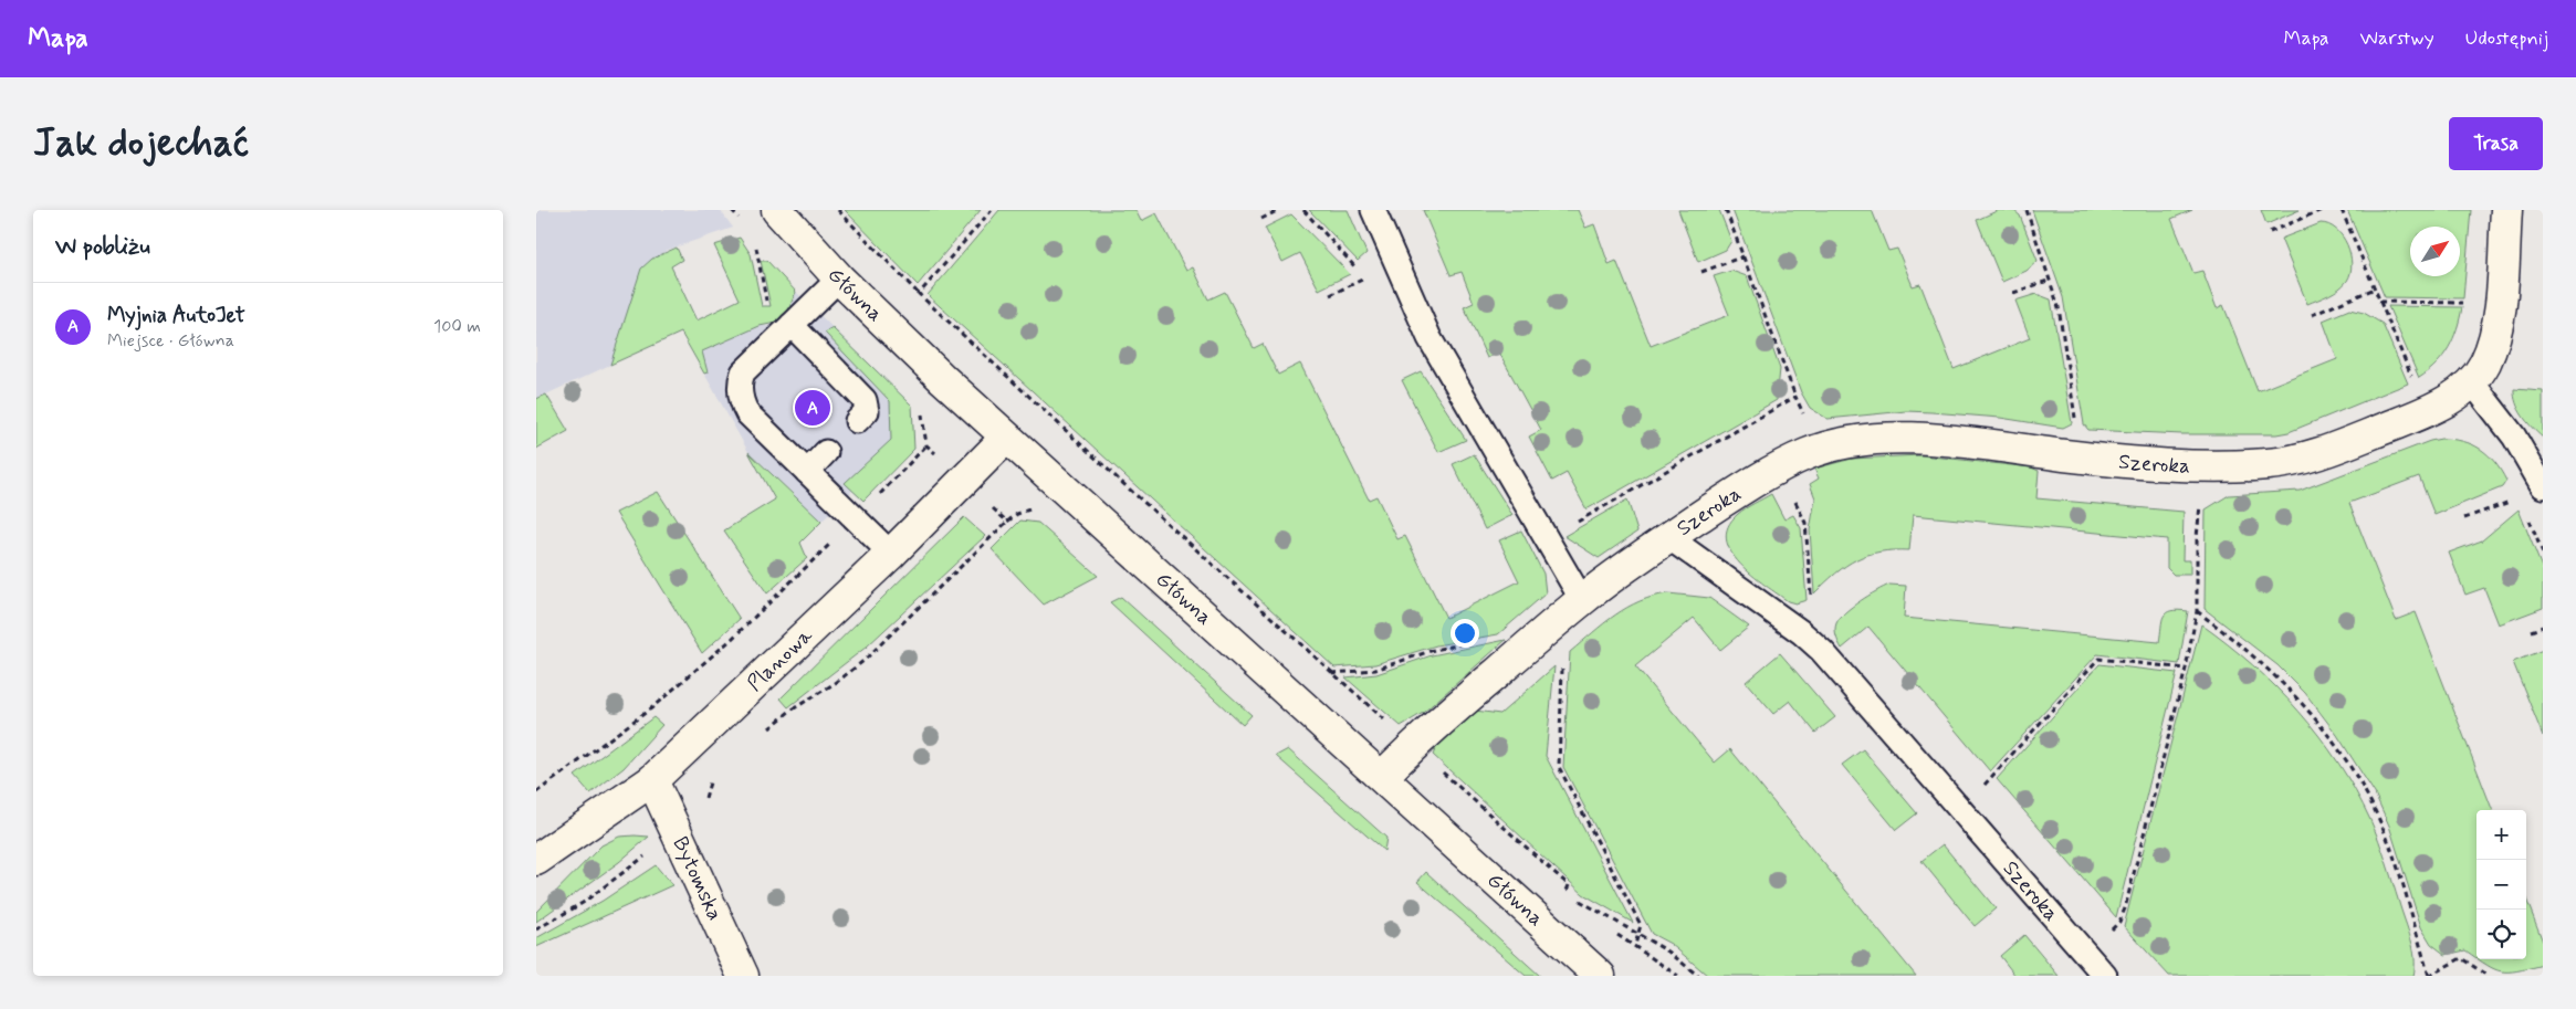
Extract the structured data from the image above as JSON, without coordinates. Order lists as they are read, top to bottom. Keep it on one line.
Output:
{"streets":{"street":["Główna","Szeroka","Planowa","Bytomska"]},"crossings":[["Główna","Szeroka"],["Główna","Planowa"],["Planowa","Bytomska"]],"north":"top right","page":{"header":"Mapa","nav":["Mapa","Warstwy","Udostępnij"],"buttons":"Trasa","title":"Jak dojechać","heading":"W pobliżu","list":[{"mark":"A","name":"Myjnia AutoJet","note":"Miejsce · Główna","value":"100 m"}],"pins":"A","map_buttons":["+","−"]}}
